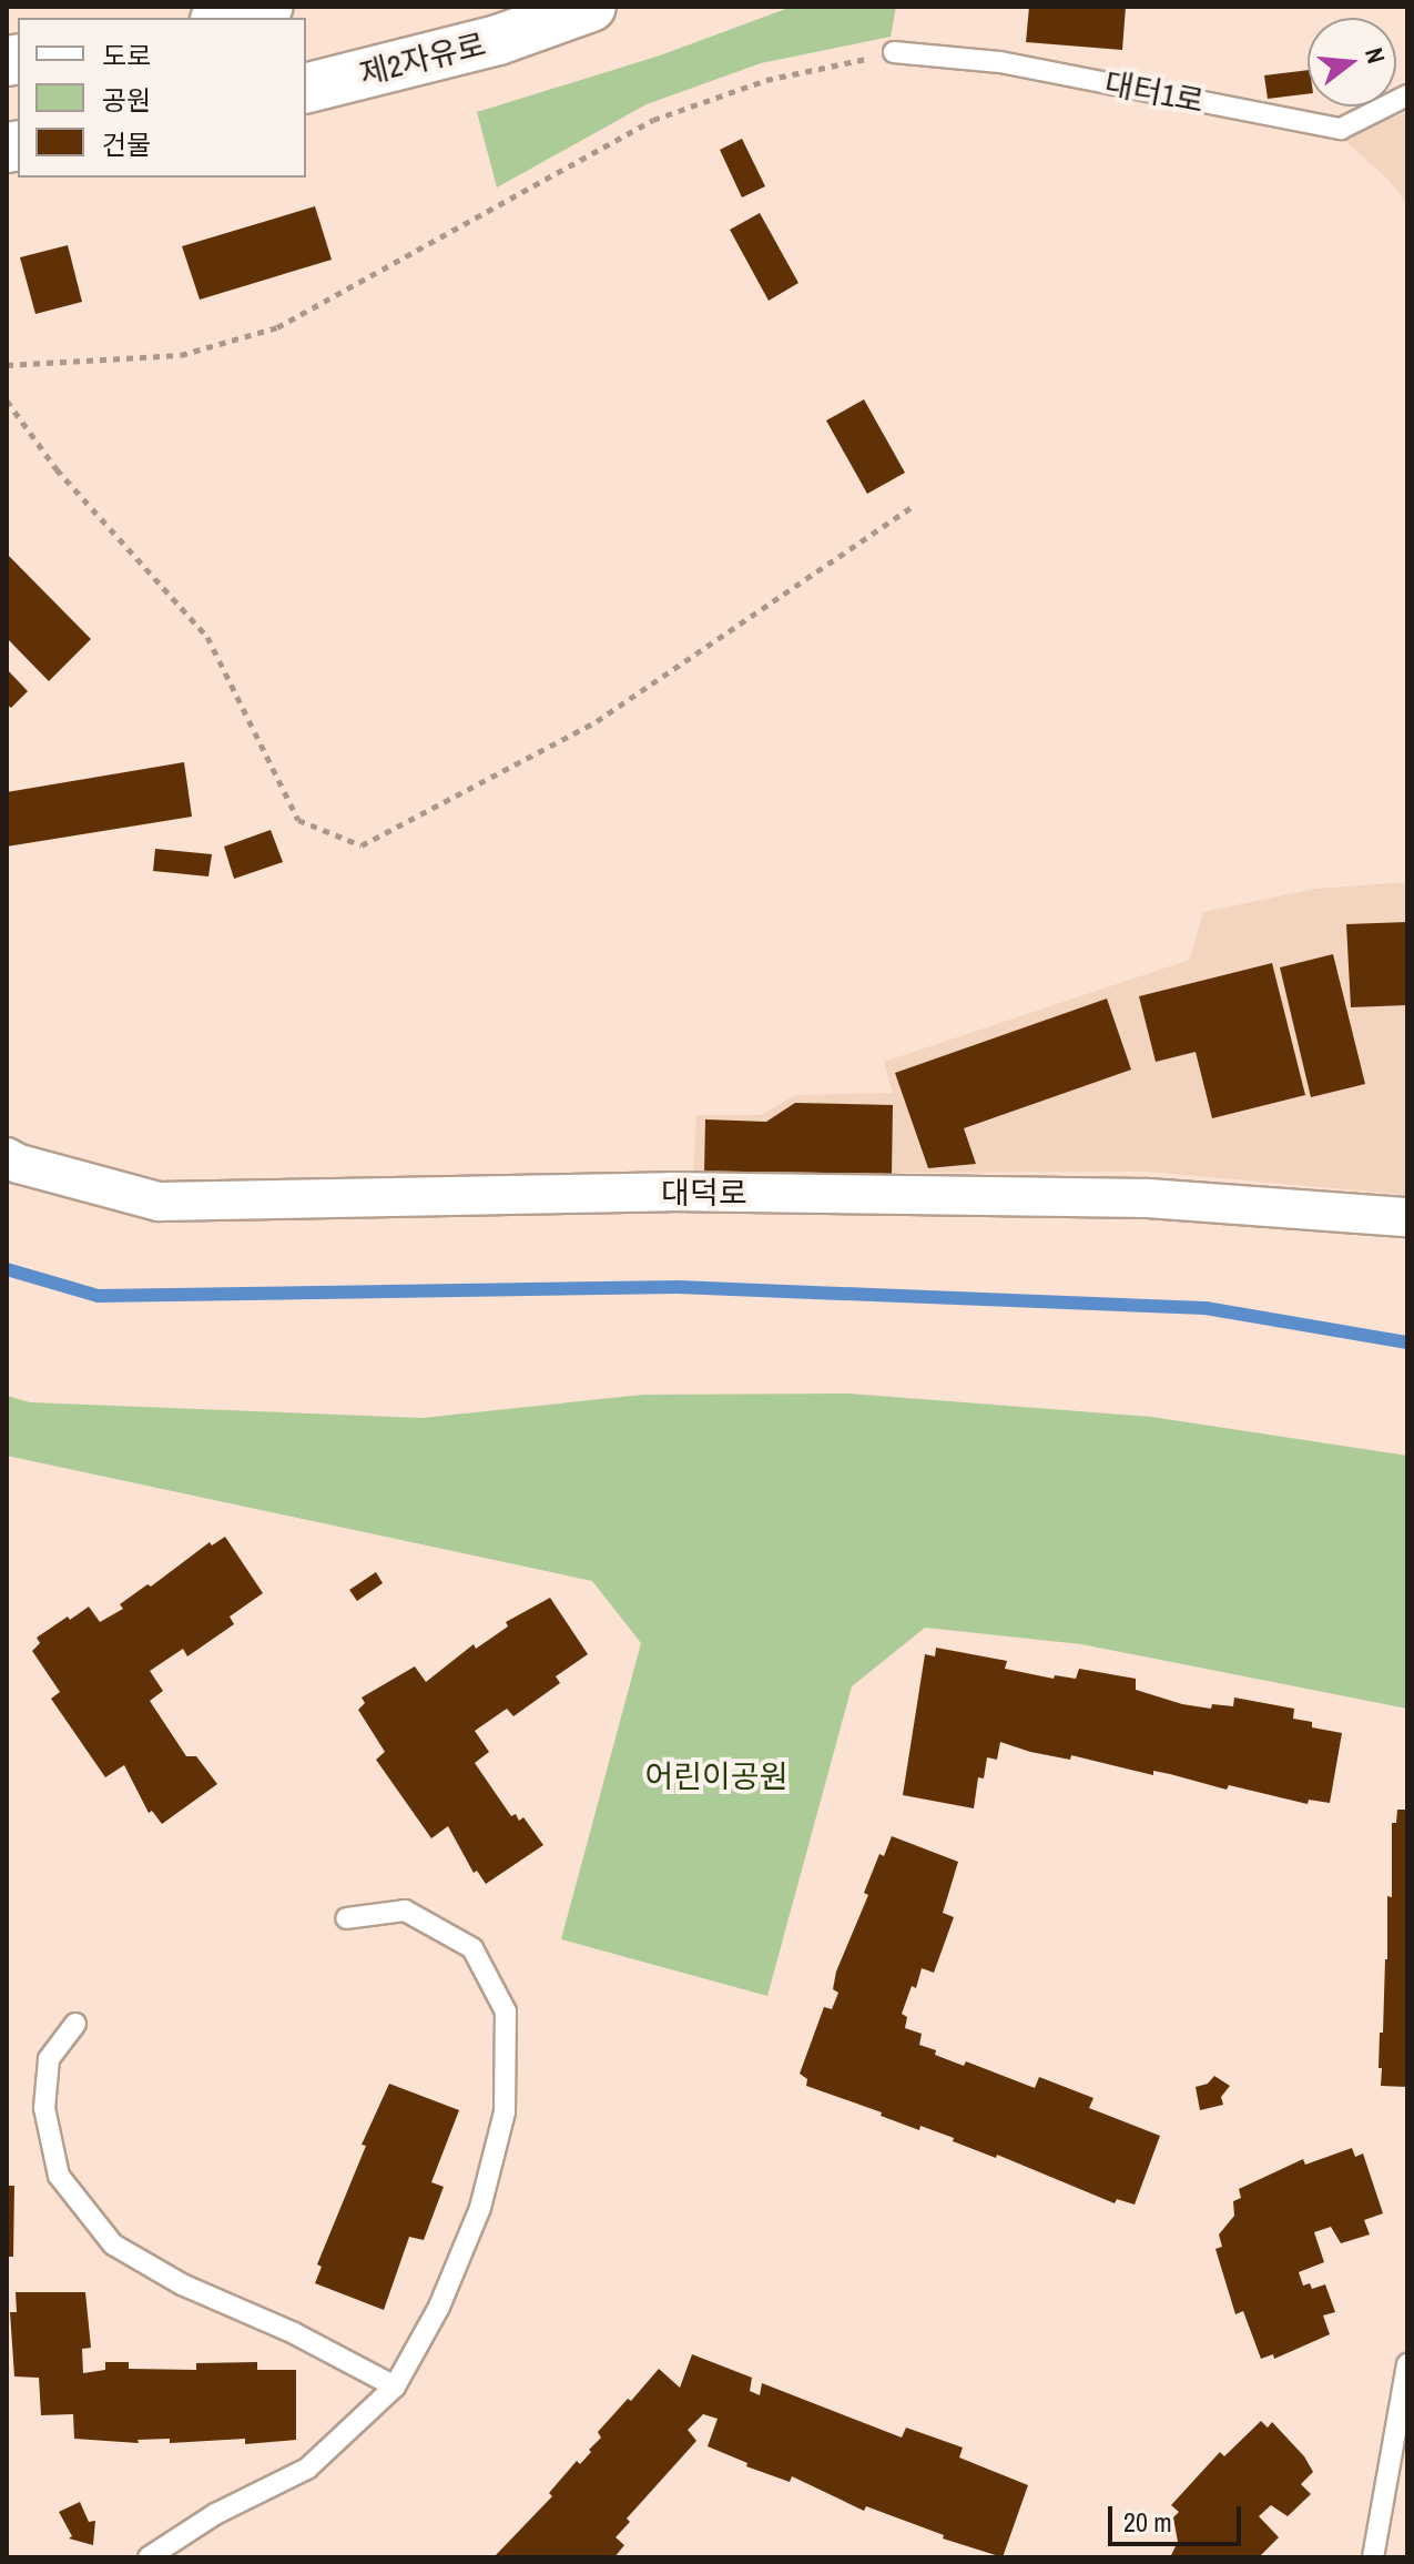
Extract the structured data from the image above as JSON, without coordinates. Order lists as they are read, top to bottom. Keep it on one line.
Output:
{"streets":{"highway":["제2자유로"],"street":["대덕로"],"lane":["대터1로"]},"parks":["어린이공원"],"legend":["도로","공원","건물"],"scale_bar":"20 m","north":"right"}
